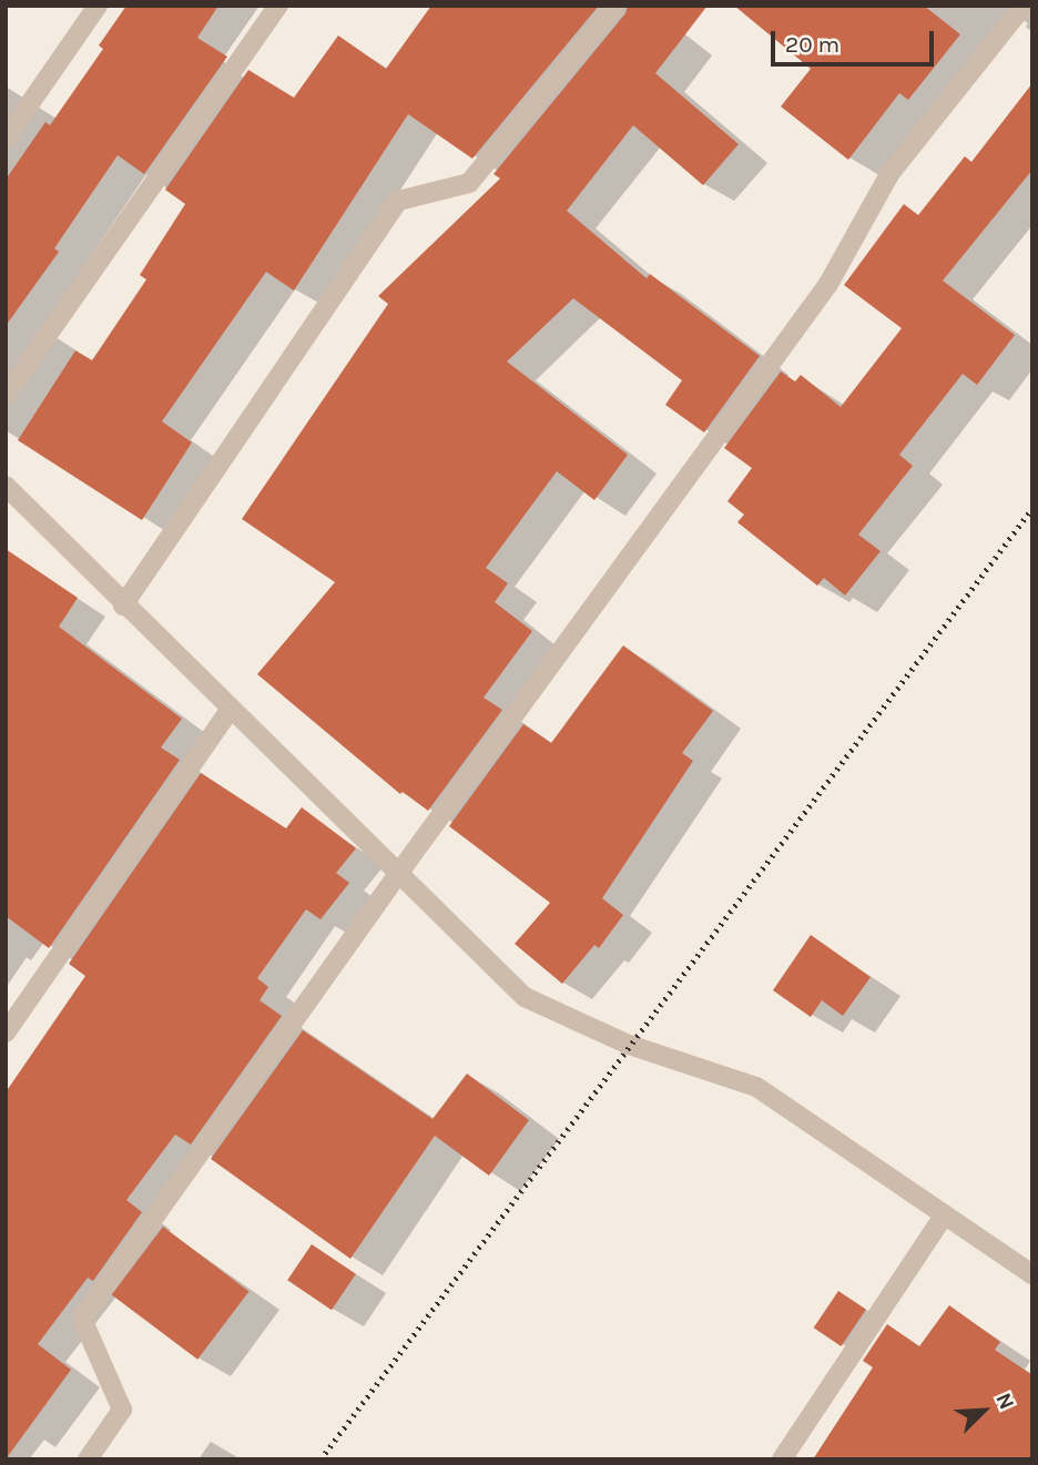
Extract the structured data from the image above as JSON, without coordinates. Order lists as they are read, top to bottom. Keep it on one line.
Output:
{"scale_bar":"20 m","north":"top right"}
